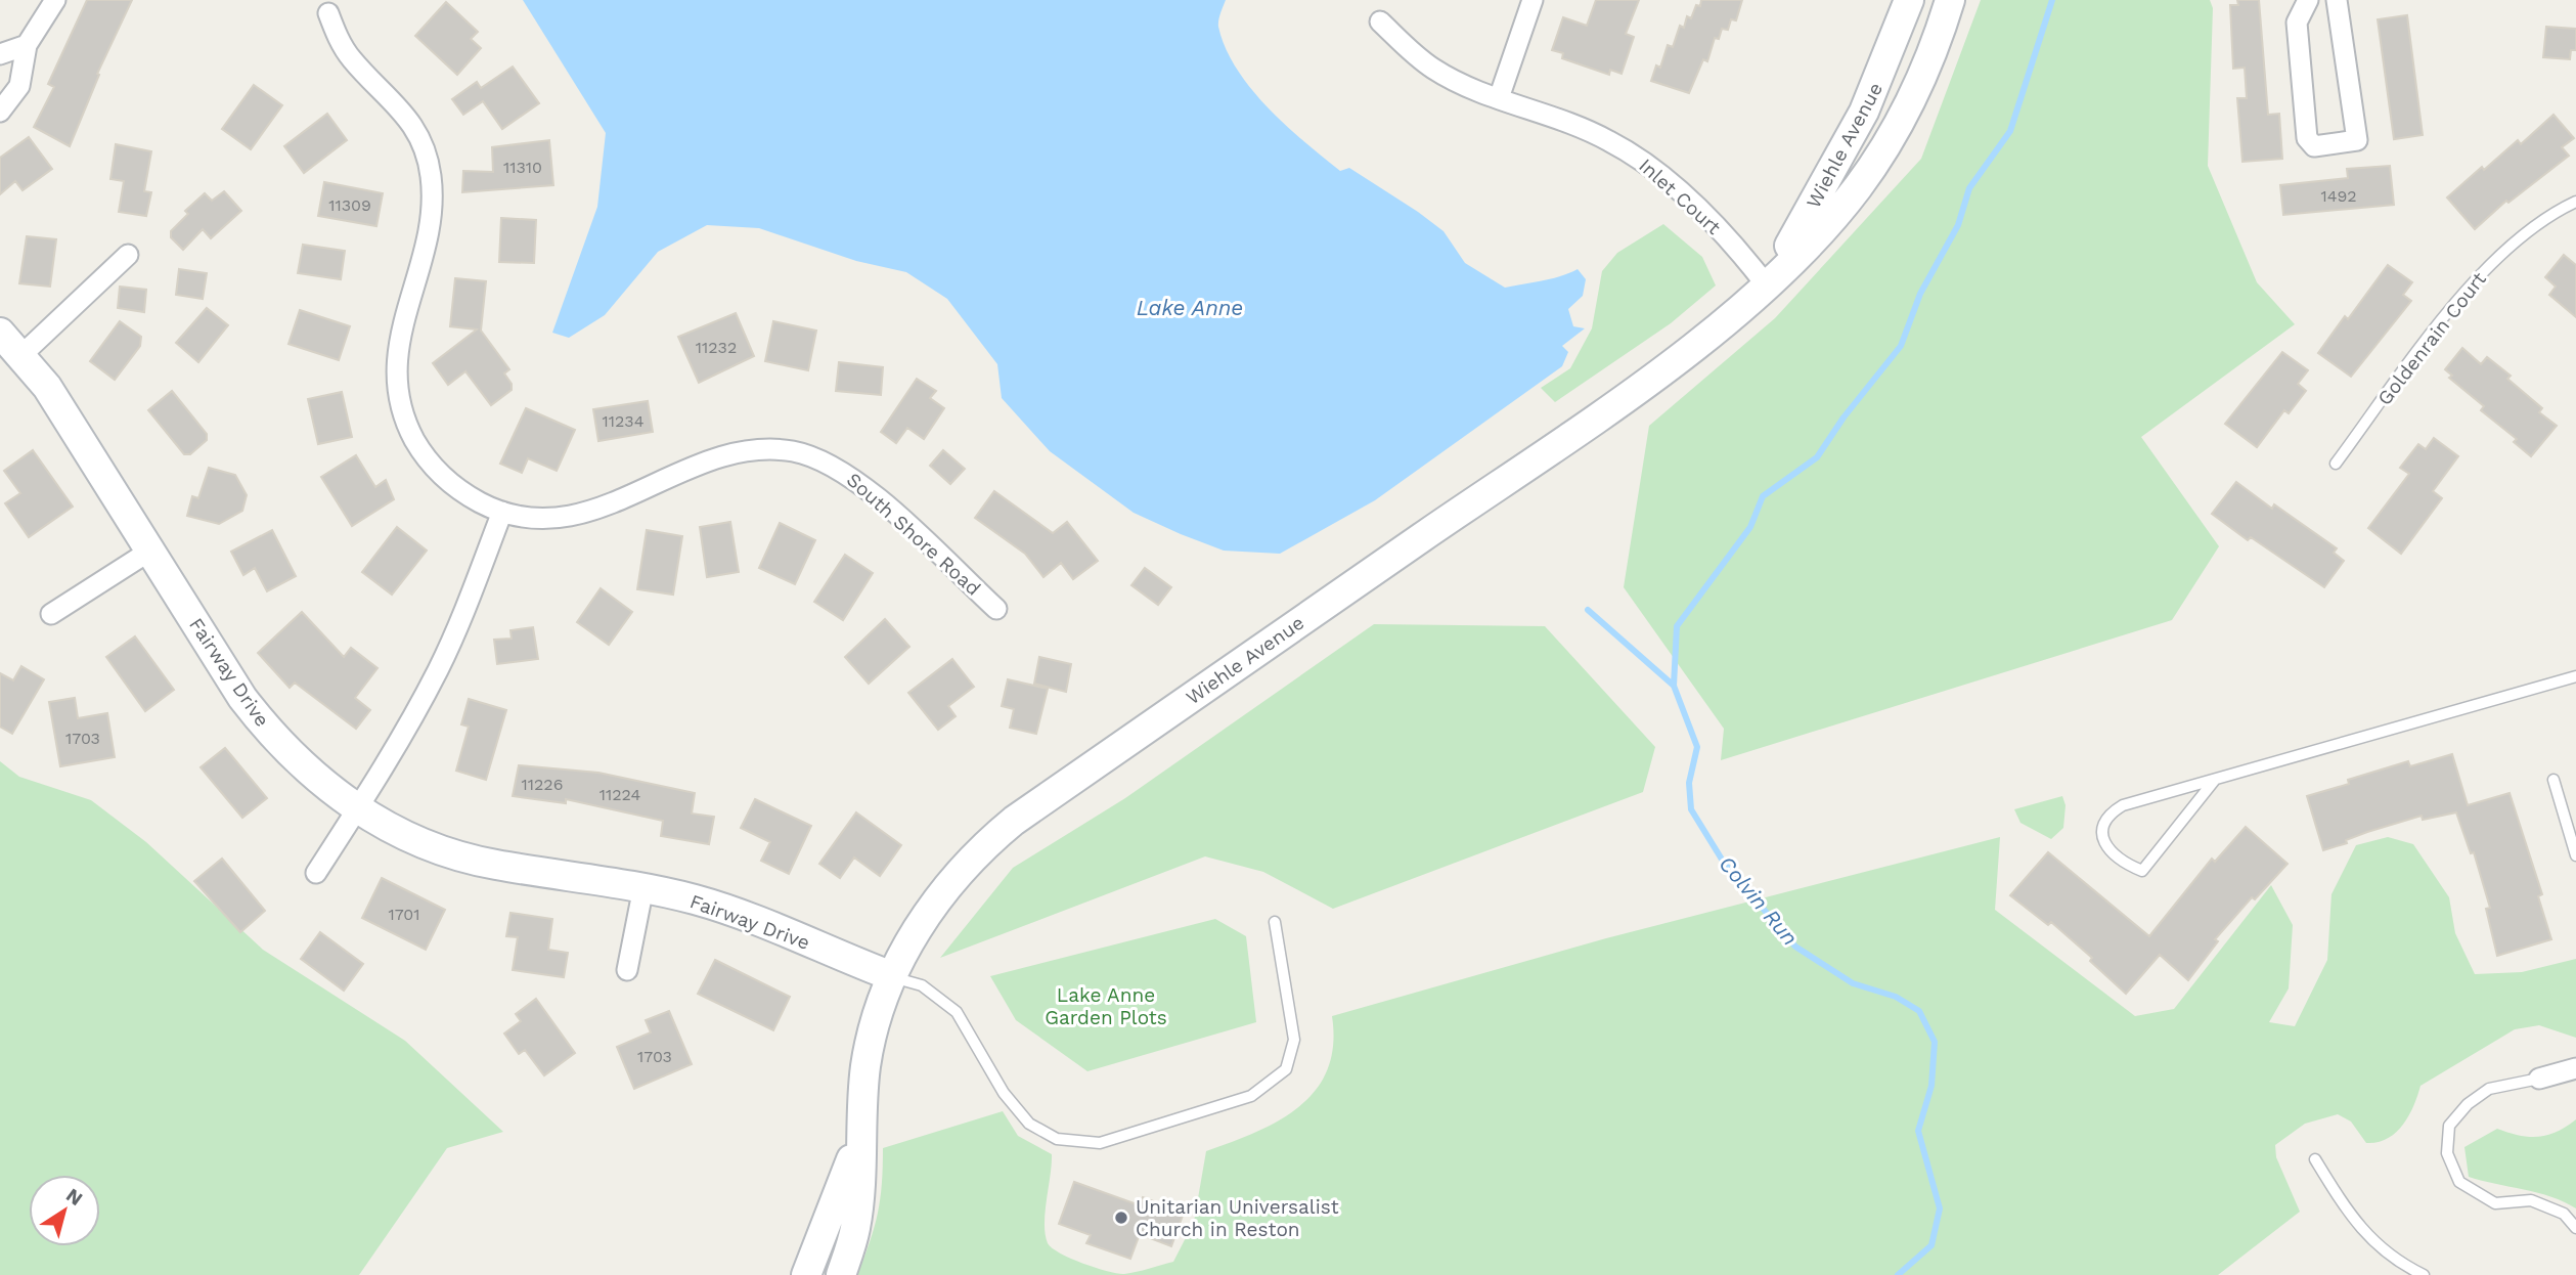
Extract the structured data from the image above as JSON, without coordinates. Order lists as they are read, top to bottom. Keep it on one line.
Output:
{"streets":{"main road":["Wiehle Avenue","Fairway Drive"],"street":["Inlet Court","South Shore Road"],"lane":["Goldenrain Court"]},"crossings":[["Wiehle Avenue","Inlet Court"],["Wiehle Avenue","Fairway Drive"]],"water":["Lake Anne","Colvin Run"],"parks":["Lake Anne Garden Plots"],"places":["Unitarian Universalist Church in Reston"],"house_numbers":["11310","1492","11309","11232","11234","1703","11226","11224","1701","1703"],"north":"top right"}
